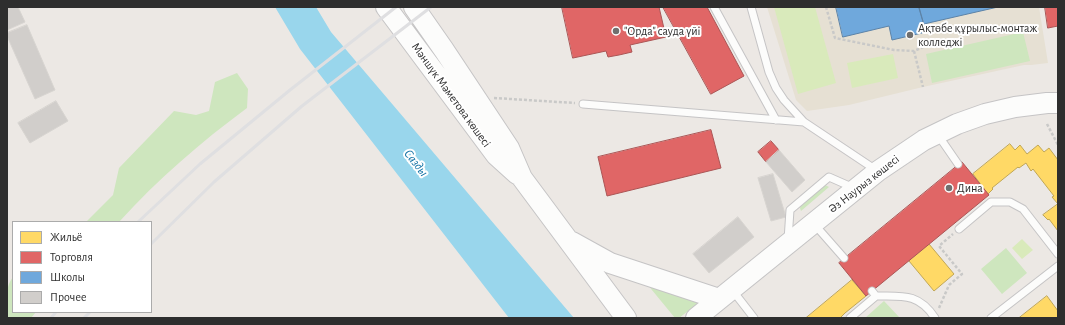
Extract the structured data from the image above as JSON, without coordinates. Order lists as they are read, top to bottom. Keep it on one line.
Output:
{"streets":{"main road":["Мәншүк Мәметова көшесі","Әз Наурыз көшесі"]},"water":["Сазды"],"places":["\"Орда\" сауда үйі","Ақтөбе құрылыс-монтаж колледжі","Дина"],"legend":["Жильё","Торговля","Школы","Прочее"]}
